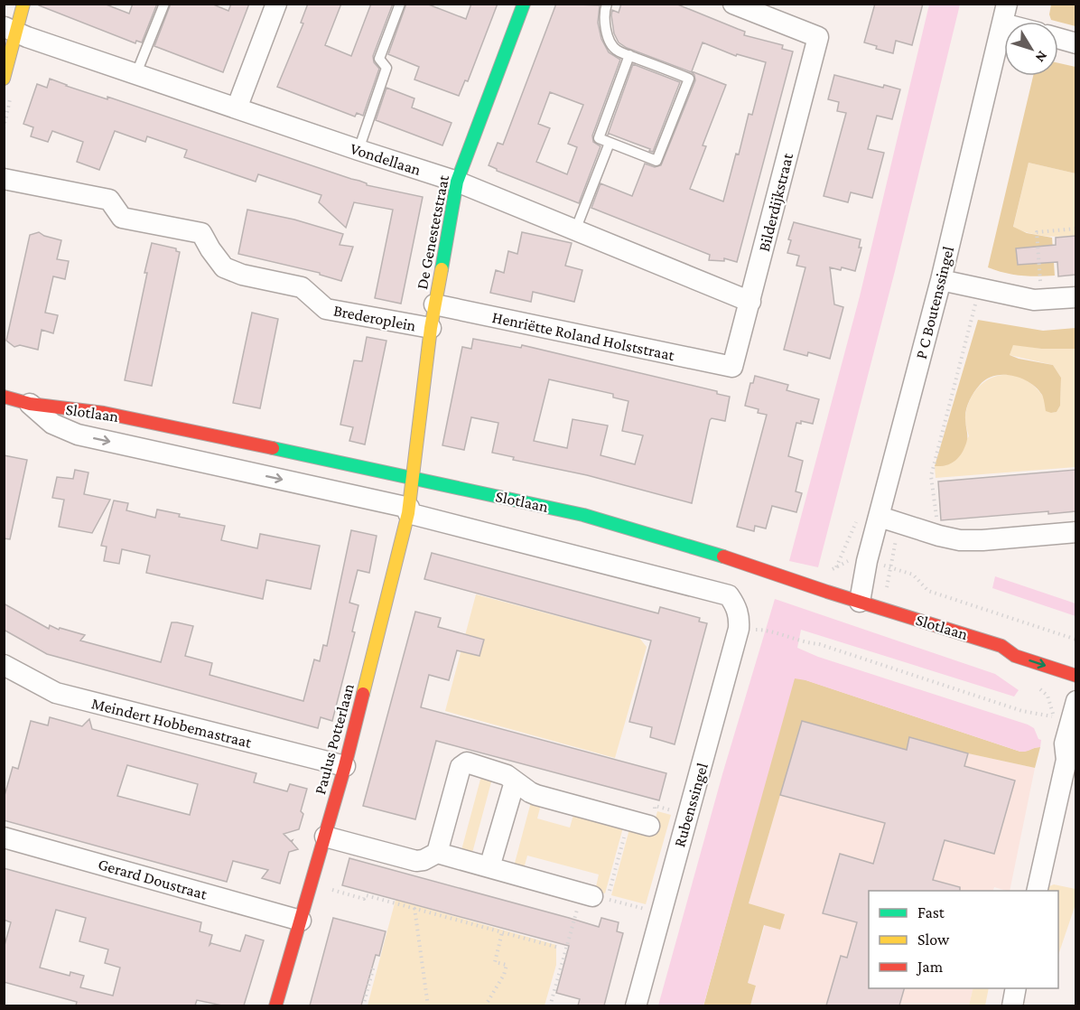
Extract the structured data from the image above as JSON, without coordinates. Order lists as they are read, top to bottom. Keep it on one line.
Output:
{"streets":{"street":["Vondellaan","Bilderdijkstraat","De Genestetstraat","P C Boutenssingel","Brederoplein","Henriëtte Roland Holststraat","Slotlaan","Meindert Hobbemastraat","Paulus Potterlaan","Rubenssingel","Gerard Doustraat"]},"crossings":[["Vondellaan","Bilderdijkstraat"],["Vondellaan","De Genestetstraat"],["Bilderdijkstraat","Henriëtte Roland Holststraat"],["De Genestetstraat","Brederoplein"],["De Genestetstraat","Henriëtte Roland Holststraat"],["De Genestetstraat","Slotlaan"],["De Genestetstraat","Paulus Potterlaan"],["P C Boutenssingel","Slotlaan"],["Slotlaan","Paulus Potterlaan"],["Slotlaan","Rubenssingel"],["Meindert Hobbemastraat","Paulus Potterlaan"],["Paulus Potterlaan","Gerard Doustraat"]],"legend":["Fast","Slow","Jam"],"north":"bottom right"}
